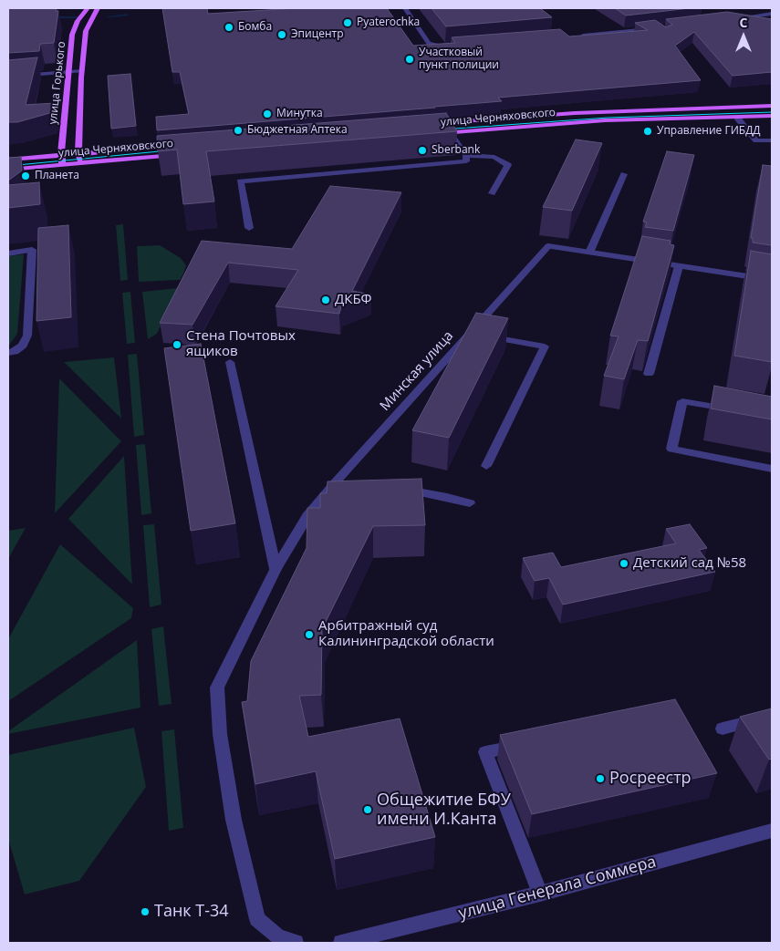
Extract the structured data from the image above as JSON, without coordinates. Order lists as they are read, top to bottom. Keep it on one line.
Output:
{"streets":{"main road":["улица Горького","улица Черняховского"],"street":["Минская улица","улица Генерала Соммера"]},"crossings":[["улица Горького","улица Черняховского"]],"places":["Pyaterochka","Бомба","Эпицентр","Участковый пункт полиции","Минутка","Бюджетная Аптека","Управление ГИБДД","Sberbank","Планета","ДКБФ","Стена Почтовых ящиков","Детский сад №58","Арбитражный суд Калининградской области","Росрeeстр","Общежитие БФУ имени И.Канта","Танк Т-34"],"north":"top"}
